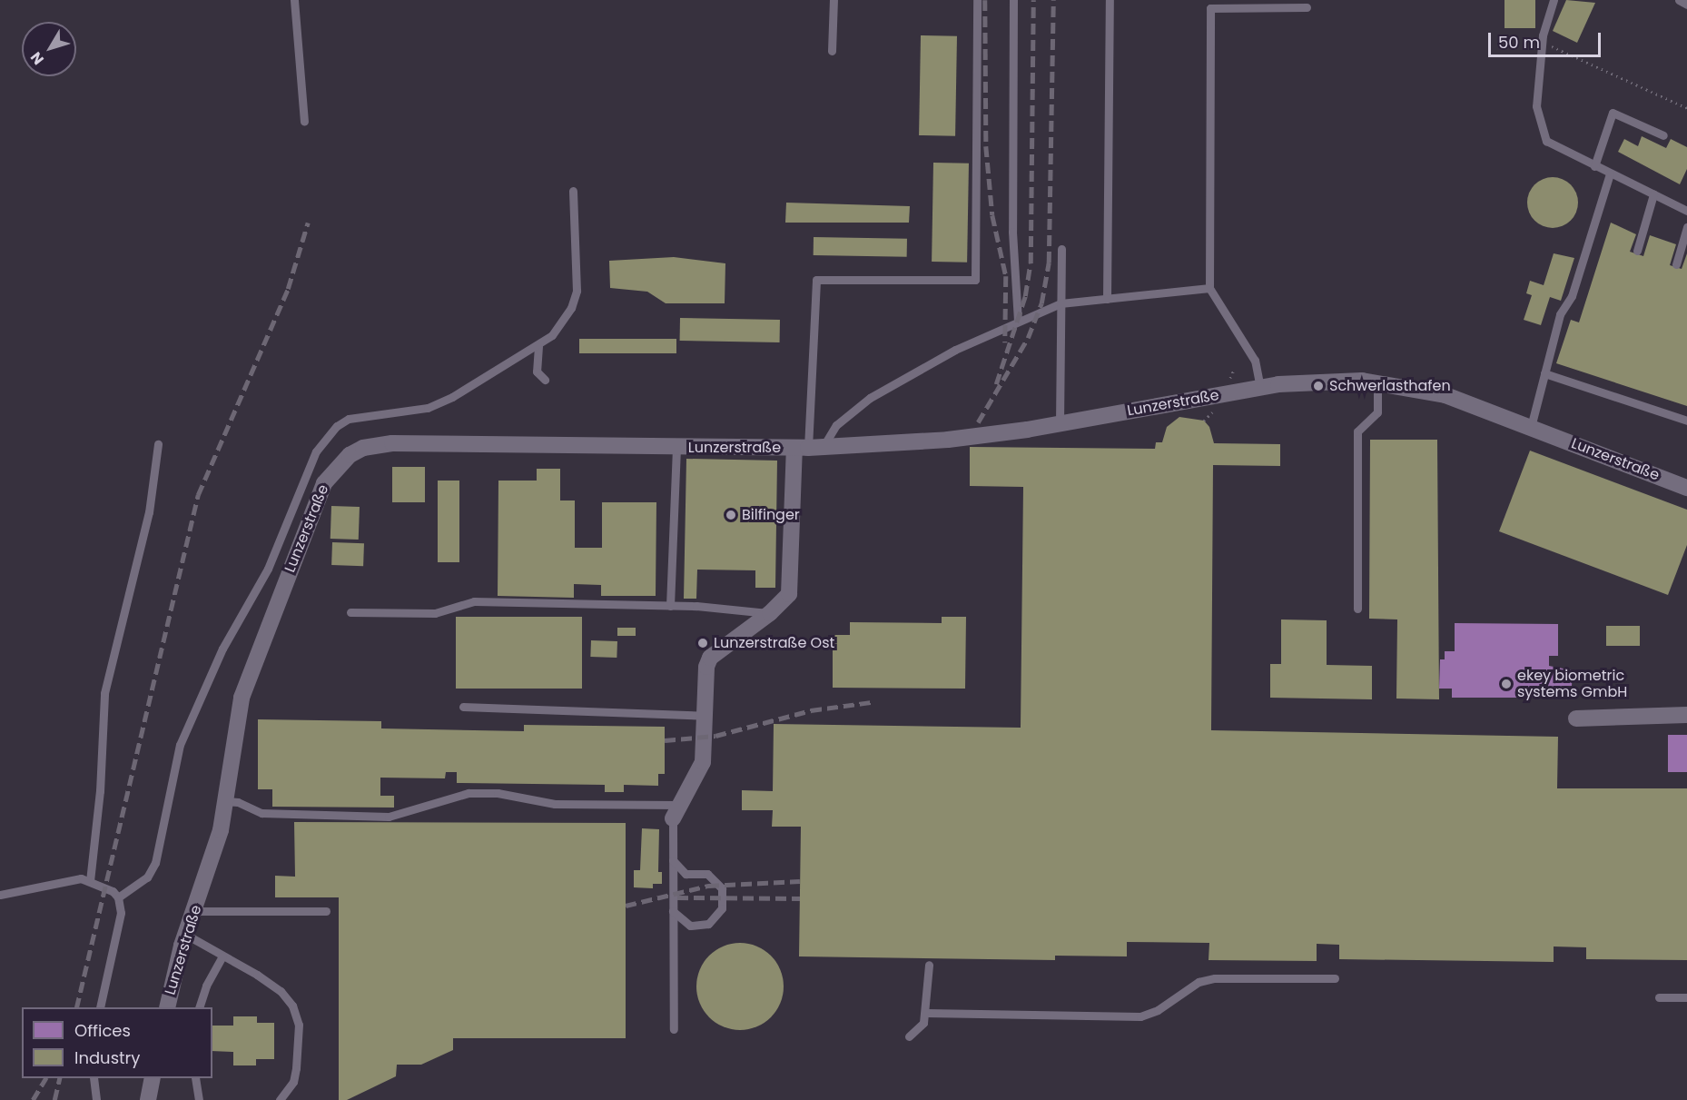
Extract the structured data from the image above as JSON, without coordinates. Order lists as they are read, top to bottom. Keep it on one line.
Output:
{"streets":{"street":["Lunzerstraße"]},"places":["Schwerlasthafen","Bilfinger","Lunzerstraße Ost","ekey biometric systems GmbH"],"legend":["Offices","Industry"],"scale_bar":"50 m","north":"bottom left"}
